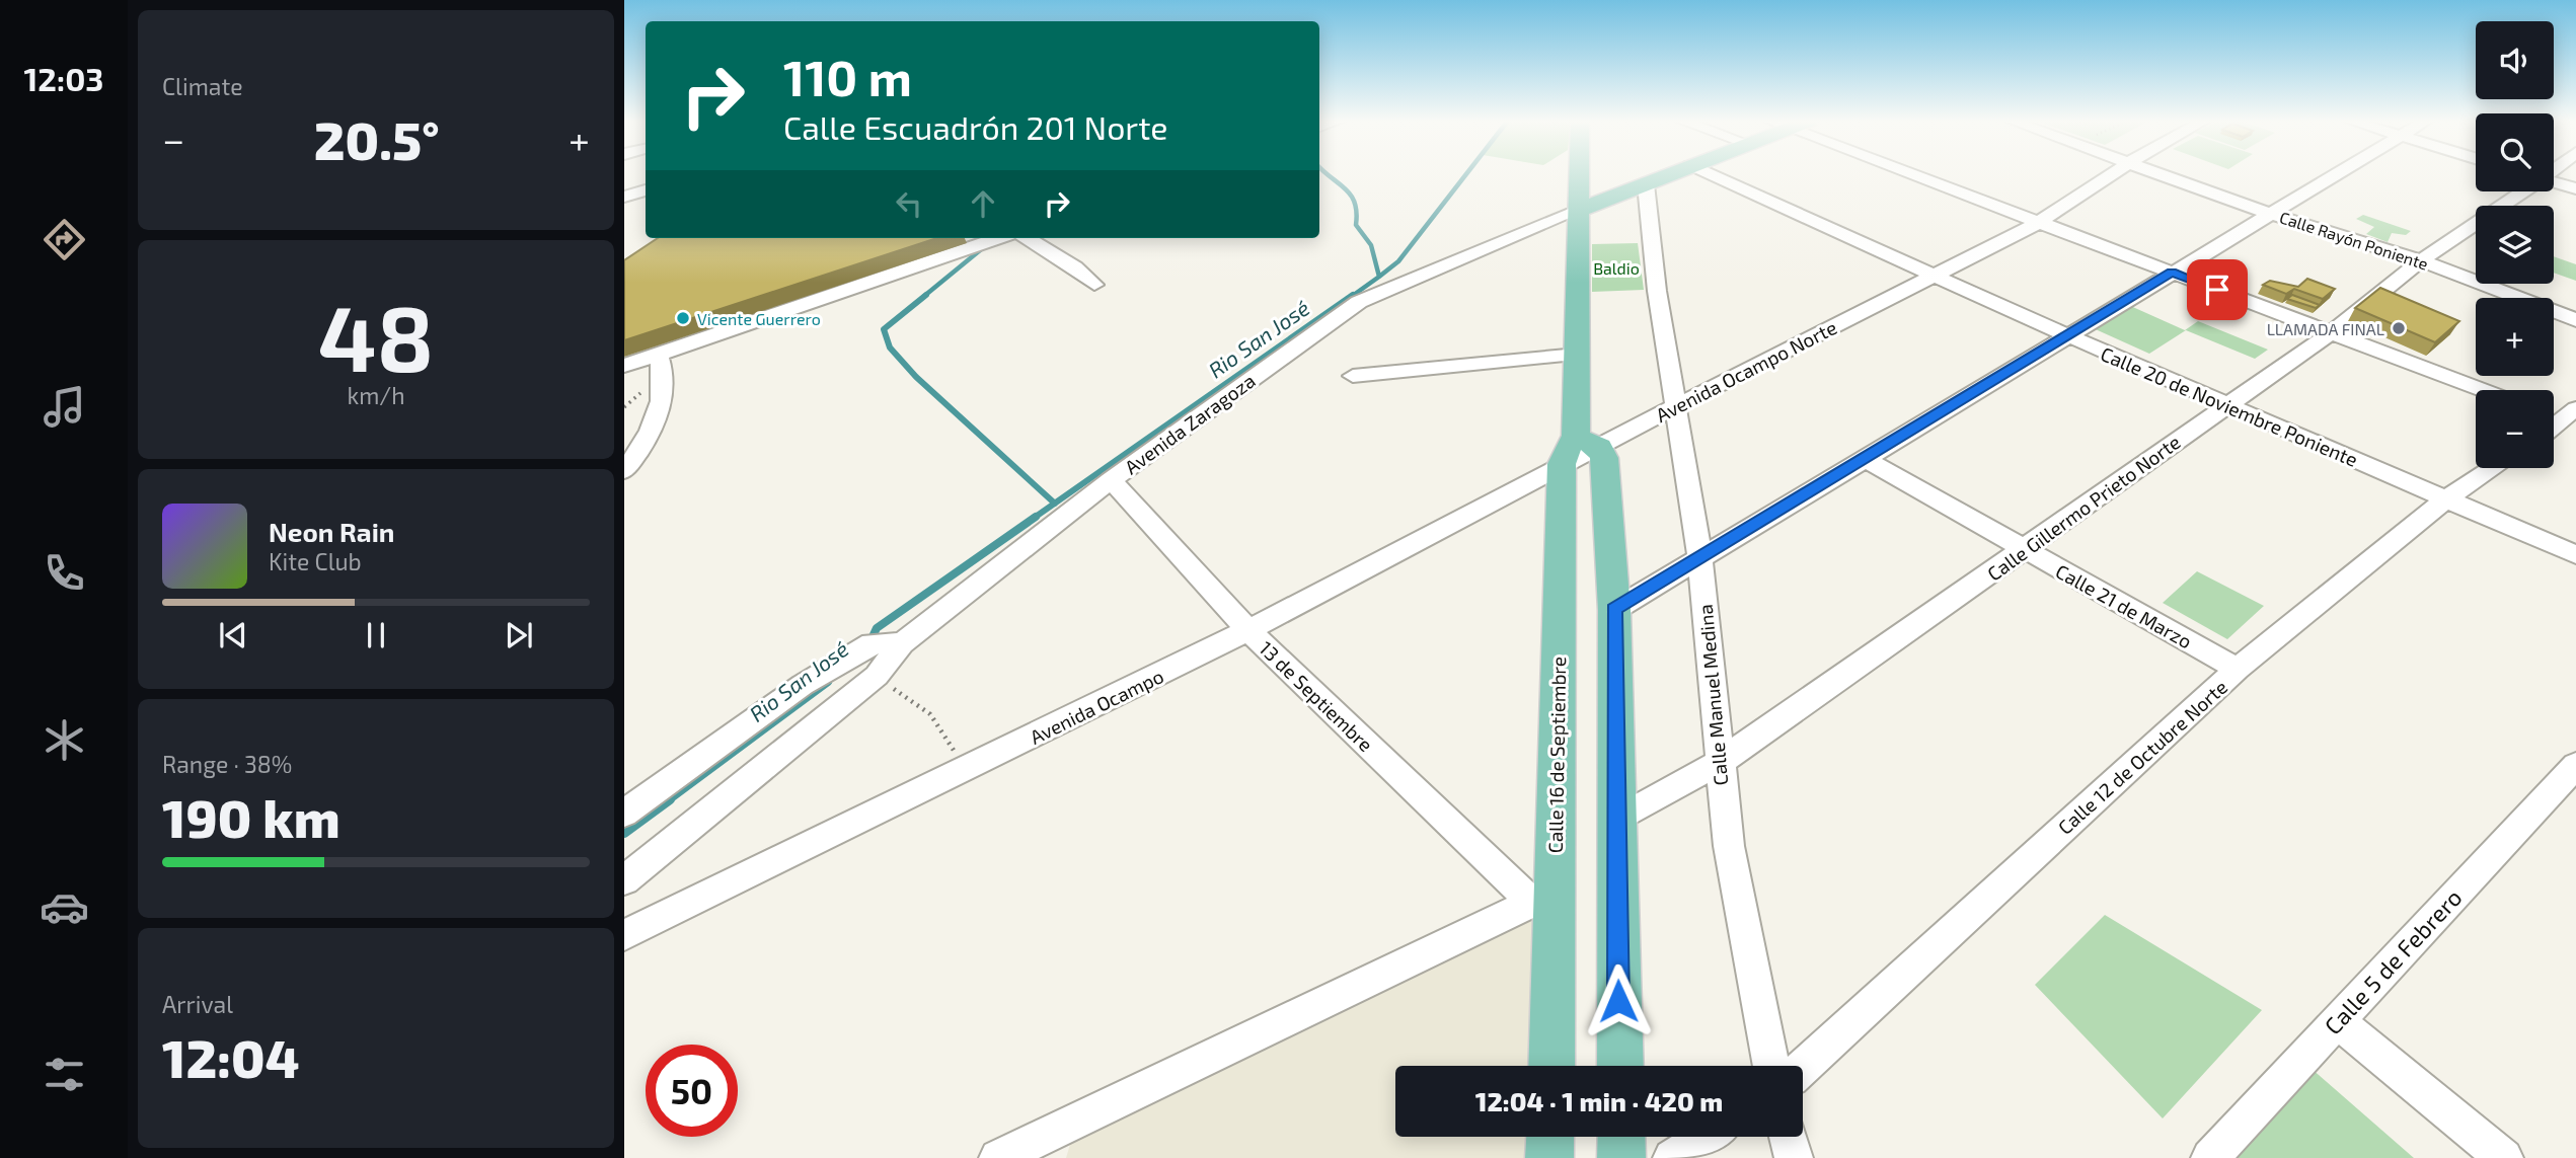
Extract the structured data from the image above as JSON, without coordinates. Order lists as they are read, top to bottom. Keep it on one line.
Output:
{"streets":{"main road":["Avenida Zaragoza","Calle 16 de Septiembre"],"street":["Calle Rayón Poniente","Avenida Ocampo Norte","Calle 20 de Noviembre Poniente","Calle Gillermo Prieto Norte","Calle 21 de Marzo","Calle Manuel Medina","13 de Septiembre","Avenida Ocampo","Calle 12 de Octubre Norte","Calle 5 de Febrero"]},"crossings":[["Calle Rayón Poniente","Calle Gillermo Prieto Norte"],["Avenida Ocampo Norte","Calle 20 de Noviembre Poniente"],["Avenida Ocampo Norte","Calle Manuel Medina"],["Avenida Ocampo Norte","Avenida Ocampo"],["Avenida Ocampo Norte","Calle 16 de Septiembre"],["Calle 20 de Noviembre Poniente","Calle Gillermo Prieto Norte"],["Calle 20 de Noviembre Poniente","Calle 12 de Octubre Norte"],["Avenida Zaragoza","Calle Manuel Medina"],["Avenida Zaragoza","13 de Septiembre"],["Avenida Zaragoza","Calle 16 de Septiembre"],["Calle Gillermo Prieto Norte","Calle 21 de Marzo"],["Calle Gillermo Prieto Norte","Calle Manuel Medina"],["Calle Gillermo Prieto Norte","Calle 16 de Septiembre"],["Calle 21 de Marzo","Calle 12 de Octubre Norte"],["13 de Septiembre","Avenida Ocampo"],["13 de Septiembre","Calle 16 de Septiembre"],["Avenida Ocampo","Calle 16 de Septiembre"]],"water":["Rio San José"],"parks":["Baldio"],"places":["Vicente Guerrero","LLAMADA FINAL"],"page":{"tabs":"12:03","tile":["Climate",["48","km/h"],["Range · 38%","190 km"],["Arrival","12:04"]],"map_buttons":["+","−"],"turn":["110 m","Calle Escuadrón 201 Norte"],"heat":["−","20.5°","+"],"song":["Neon Rain","Kite Club"],"limit":"50","trip":"12:04 · 1 min · 420 m"}}
